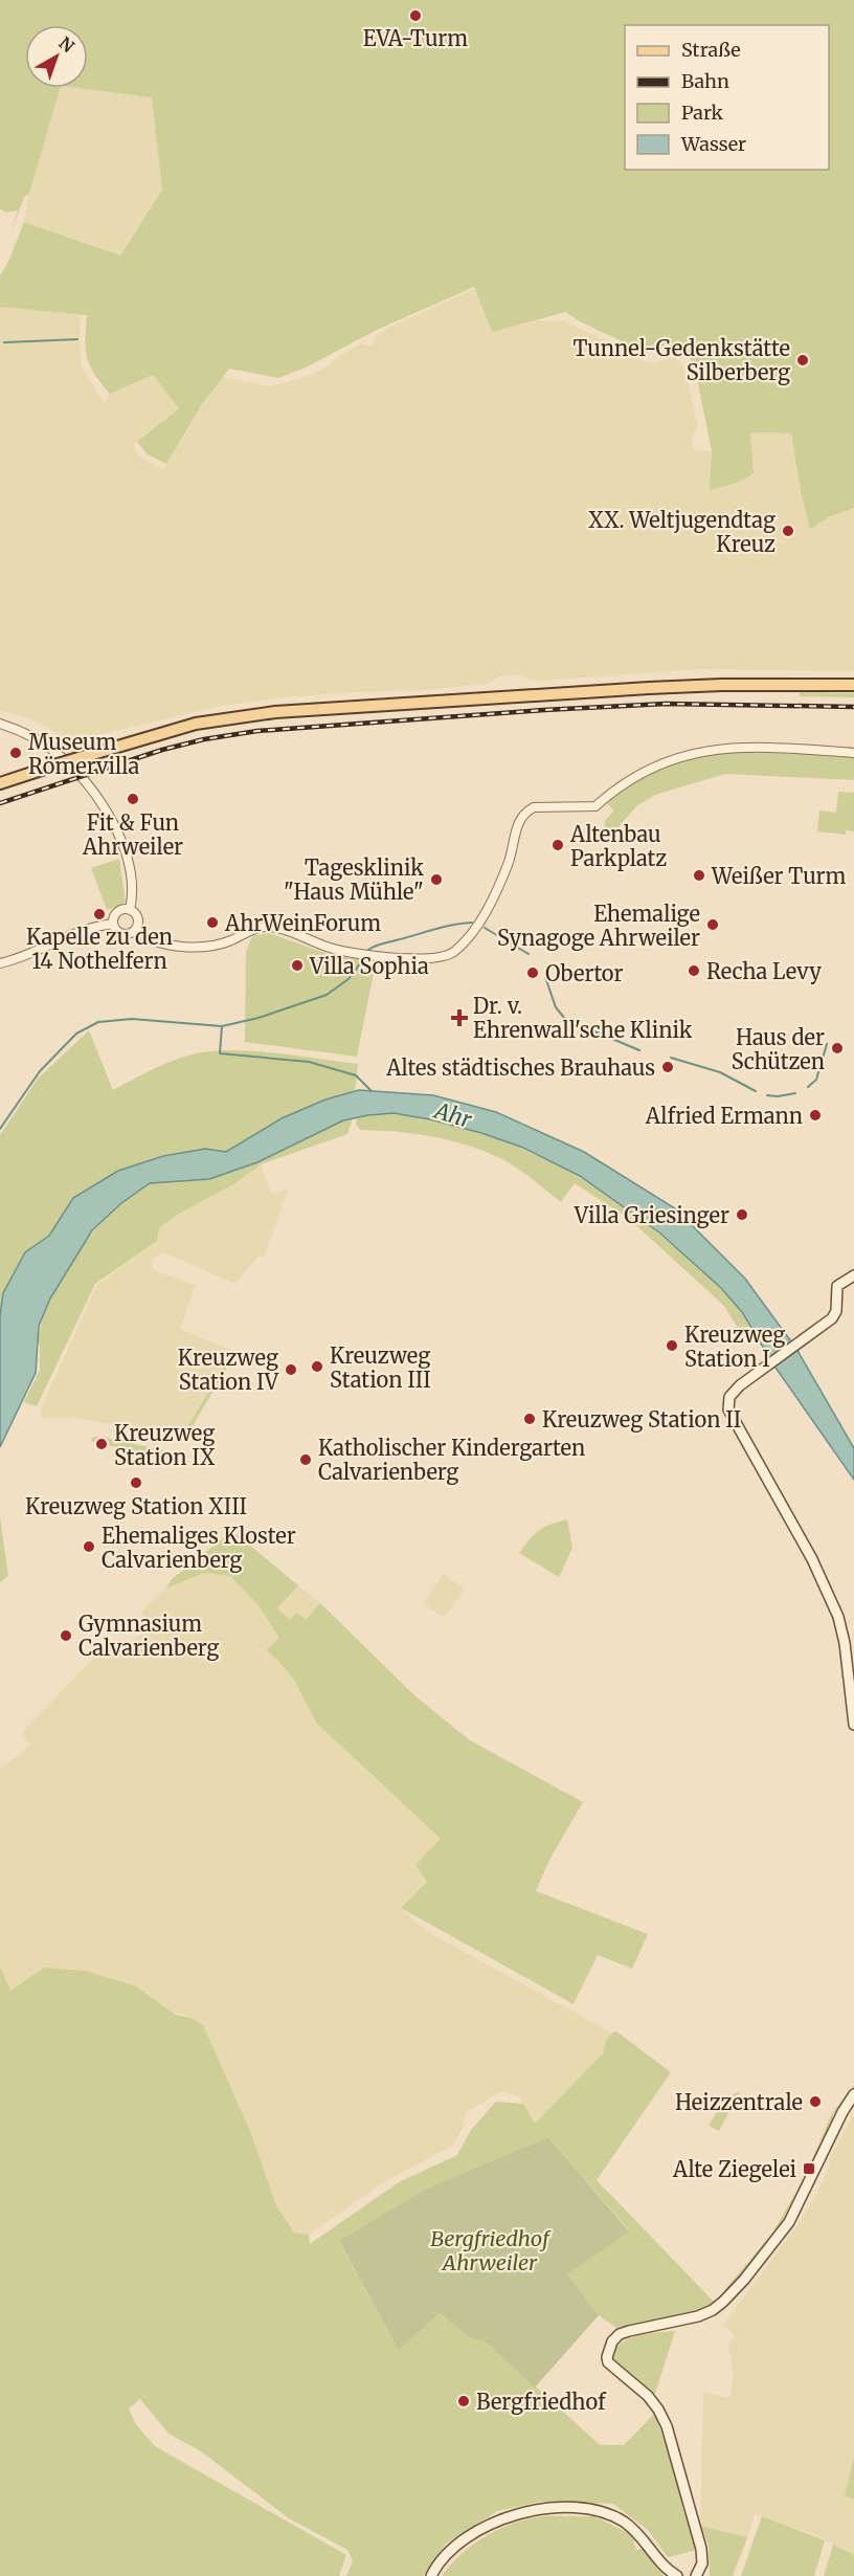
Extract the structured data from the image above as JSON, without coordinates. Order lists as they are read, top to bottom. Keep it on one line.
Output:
{"water":["Ahr"],"parks":["Bergfriedhof Ahrweiler"],"places":{"other":["EVA-Turm","Tunnel-Gedenkstätte Silberberg","XX. Weltjugendtag Kreuz","Museum Römervilla","Fit & Fun Ahrweiler","Altenbau Parkplatz","Weißer Turm","Tagesklinik \"Haus Mühle\"","Kapelle zu den 14 Nothelfern","AhrWeinForum","Ehemalige Synagoge Ahrweiler","Villa Sophia","Recha Levy","Obertor","Haus der Schützen","Altes städtisches Brauhaus","Alfried Ermann","Villa Griesinger","Kreuzweg Station I","Kreuzweg Station III","Kreuzweg Station IV","Kreuzweg Station II","Kreuzweg Station IX","Katholischer Kindergarten Calvarienberg","Kreuzweg Station XIII","Ehemaliges Kloster Calvarienberg","Gymnasium Calvarienberg","Heizzentrale","Bergfriedhof"],"health":["Dr. v. Ehrenwall'sche Klinik"],"transit":["Alte Ziegelei"]},"legend":["Straße","Bahn","Park","Wasser"],"north":"top right"}
